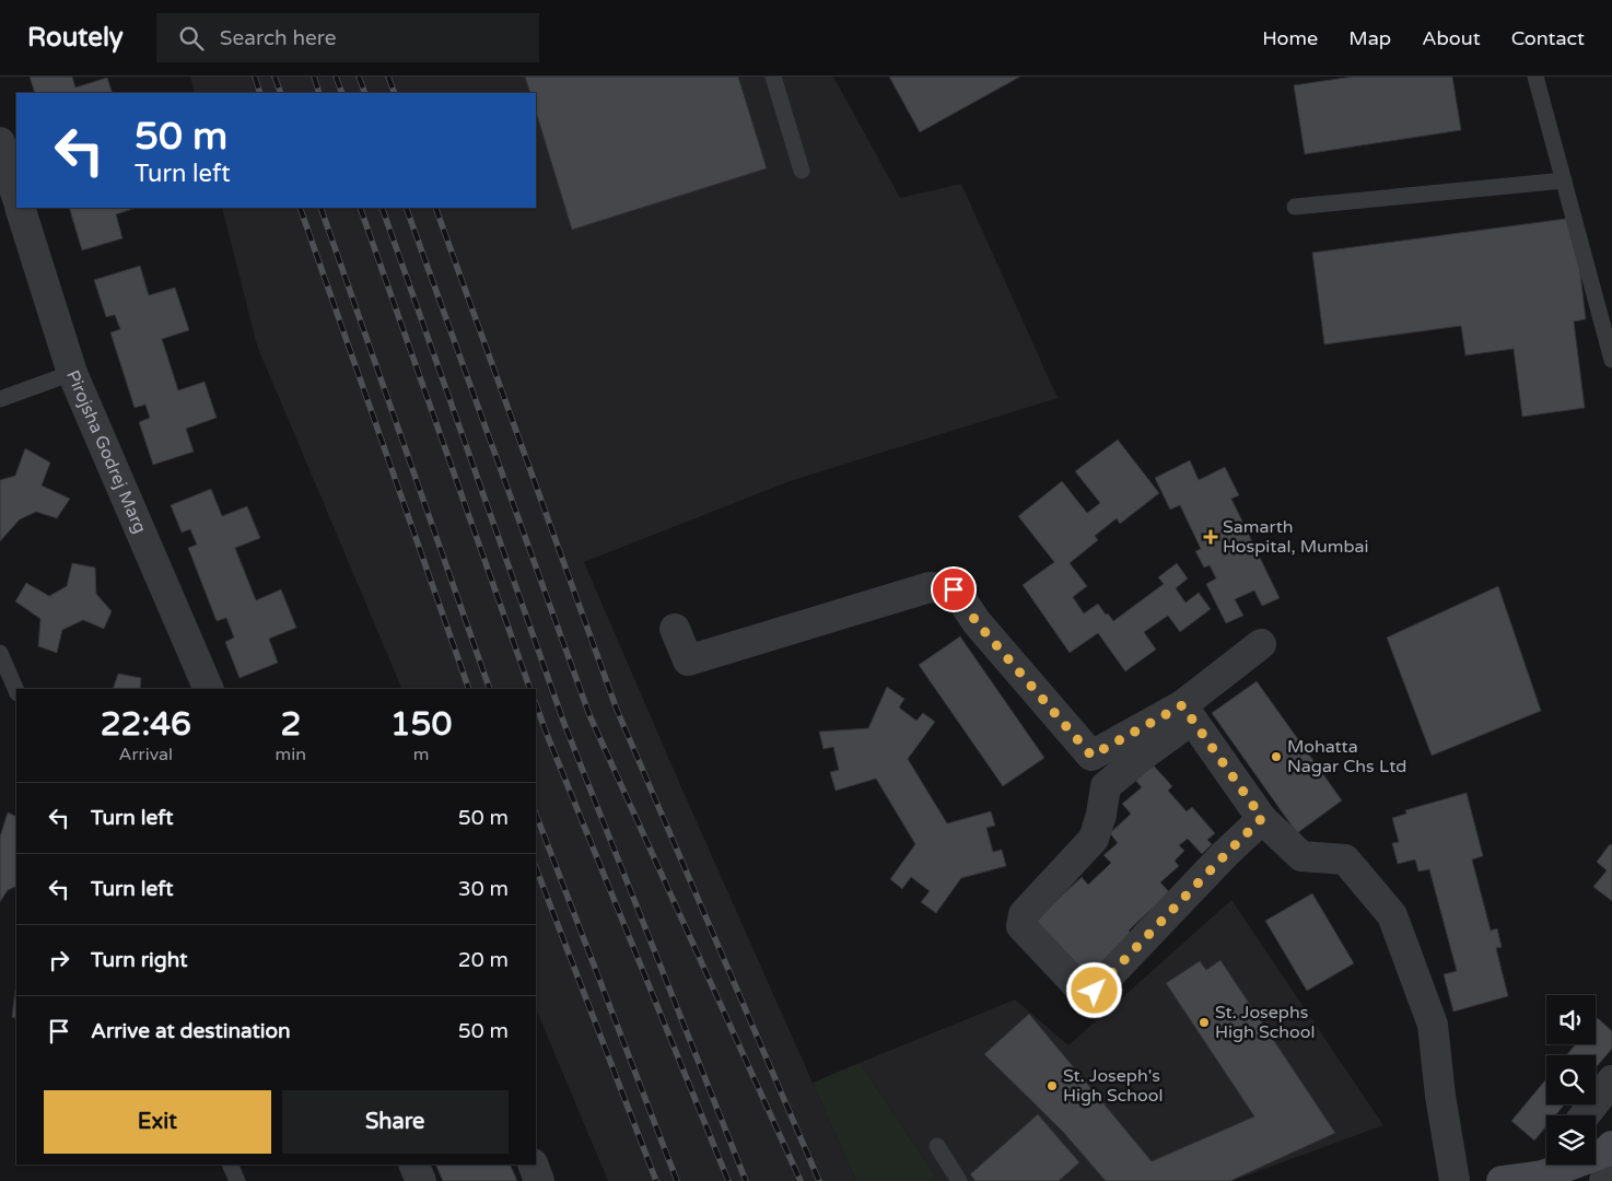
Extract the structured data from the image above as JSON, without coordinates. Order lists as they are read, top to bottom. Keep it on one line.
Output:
{"streets":{"street":["Pirojsha Godrej Marg"]},"places":{"health":["Samarth Hospital, Mumbai"],"other":["Mohatta Nagar Chs Ltd","St. Josephs High School","St. Joseph's High School"]},"page":{"header":"Routely","search":"Search here","nav":["Home","Map","About","Contact"],"turn":["50 m","Turn left"],"eta":["22:46","Arrival","2","min","150","m"],"list":[{"name":"Turn left","value":"50 m"},{"name":"Turn left","value":"30 m"},{"name":"Turn right","value":"20 m"},{"name":"Arrive at destination","value":"50 m"}],"buttons":["Exit","Share"]}}
